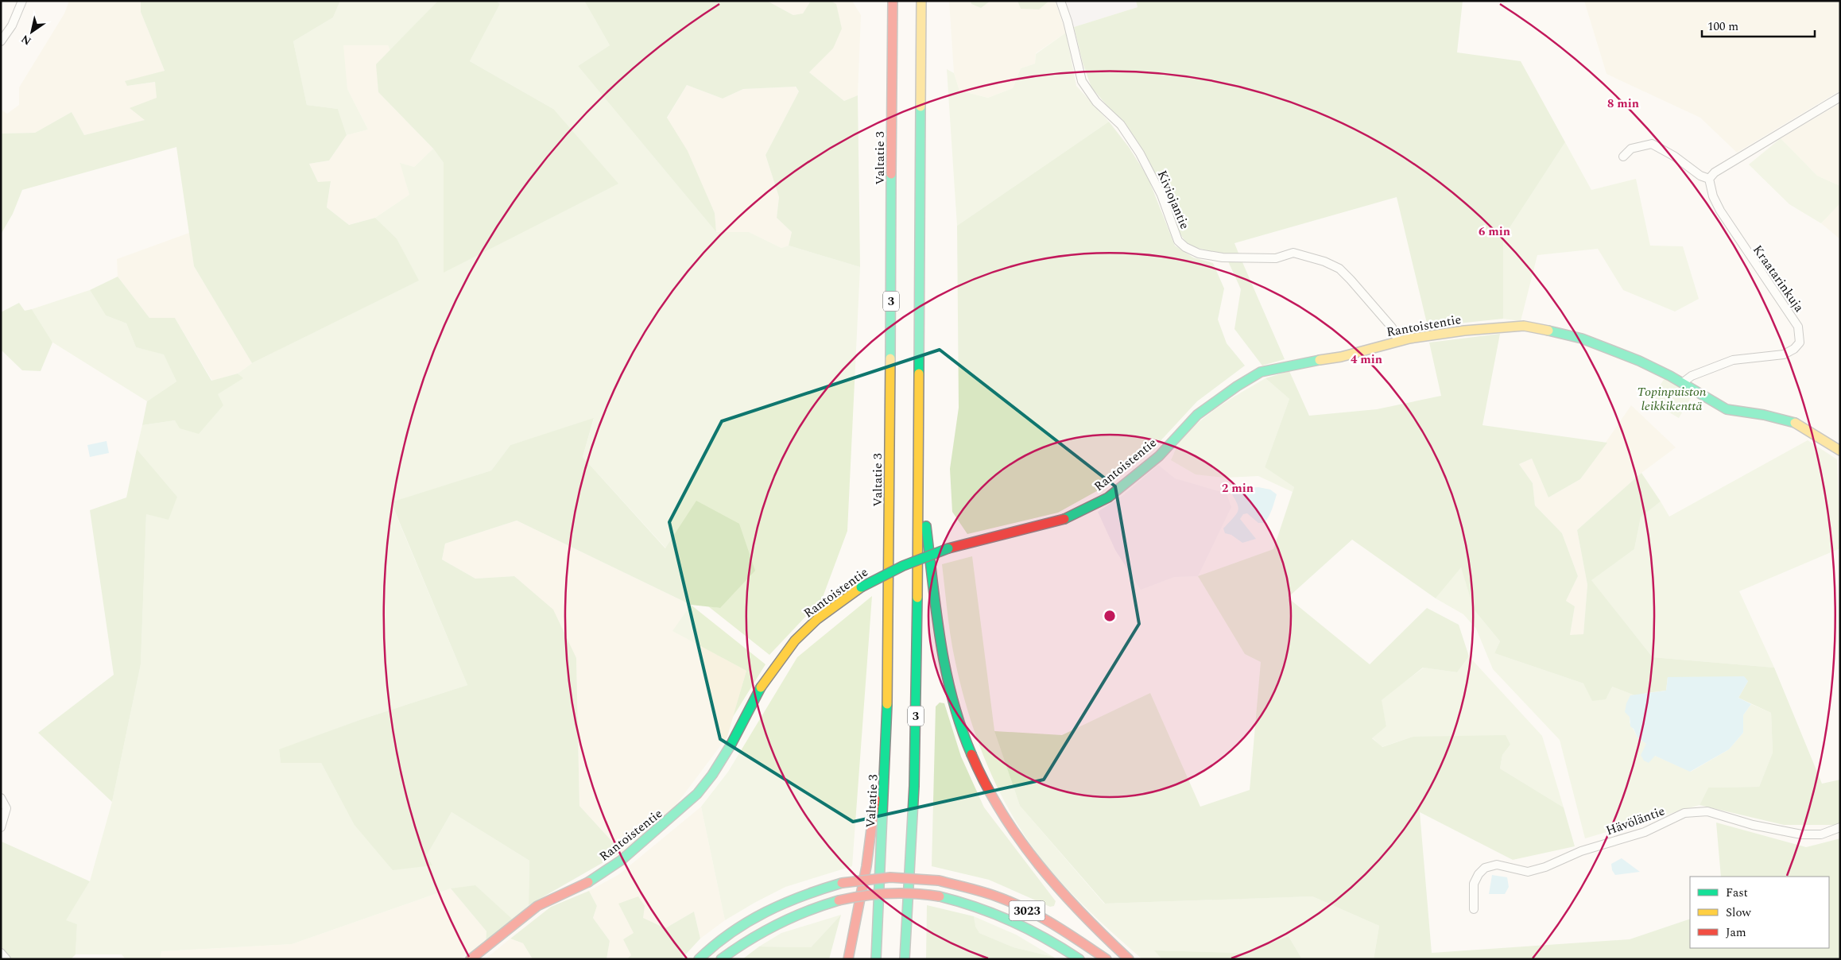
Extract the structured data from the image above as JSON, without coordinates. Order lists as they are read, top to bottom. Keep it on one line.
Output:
{"streets":{"main road":["Valtatie 3","3","Rantoistentie","3023"],"street":["Kiviojantie","Kraatarinkuja","Hävöläntie"]},"crossings":[["Kiviojantie","Rantoistentie"],["Kraatarinkuja","Rantoistentie"]],"parks":["Topinpuiston leikkikenttä"],"legend":["Fast","Slow","Jam"],"scale_bar":"100 m","north":"bottom left","rings":["8 min","6 min","4 min","2 min"]}
